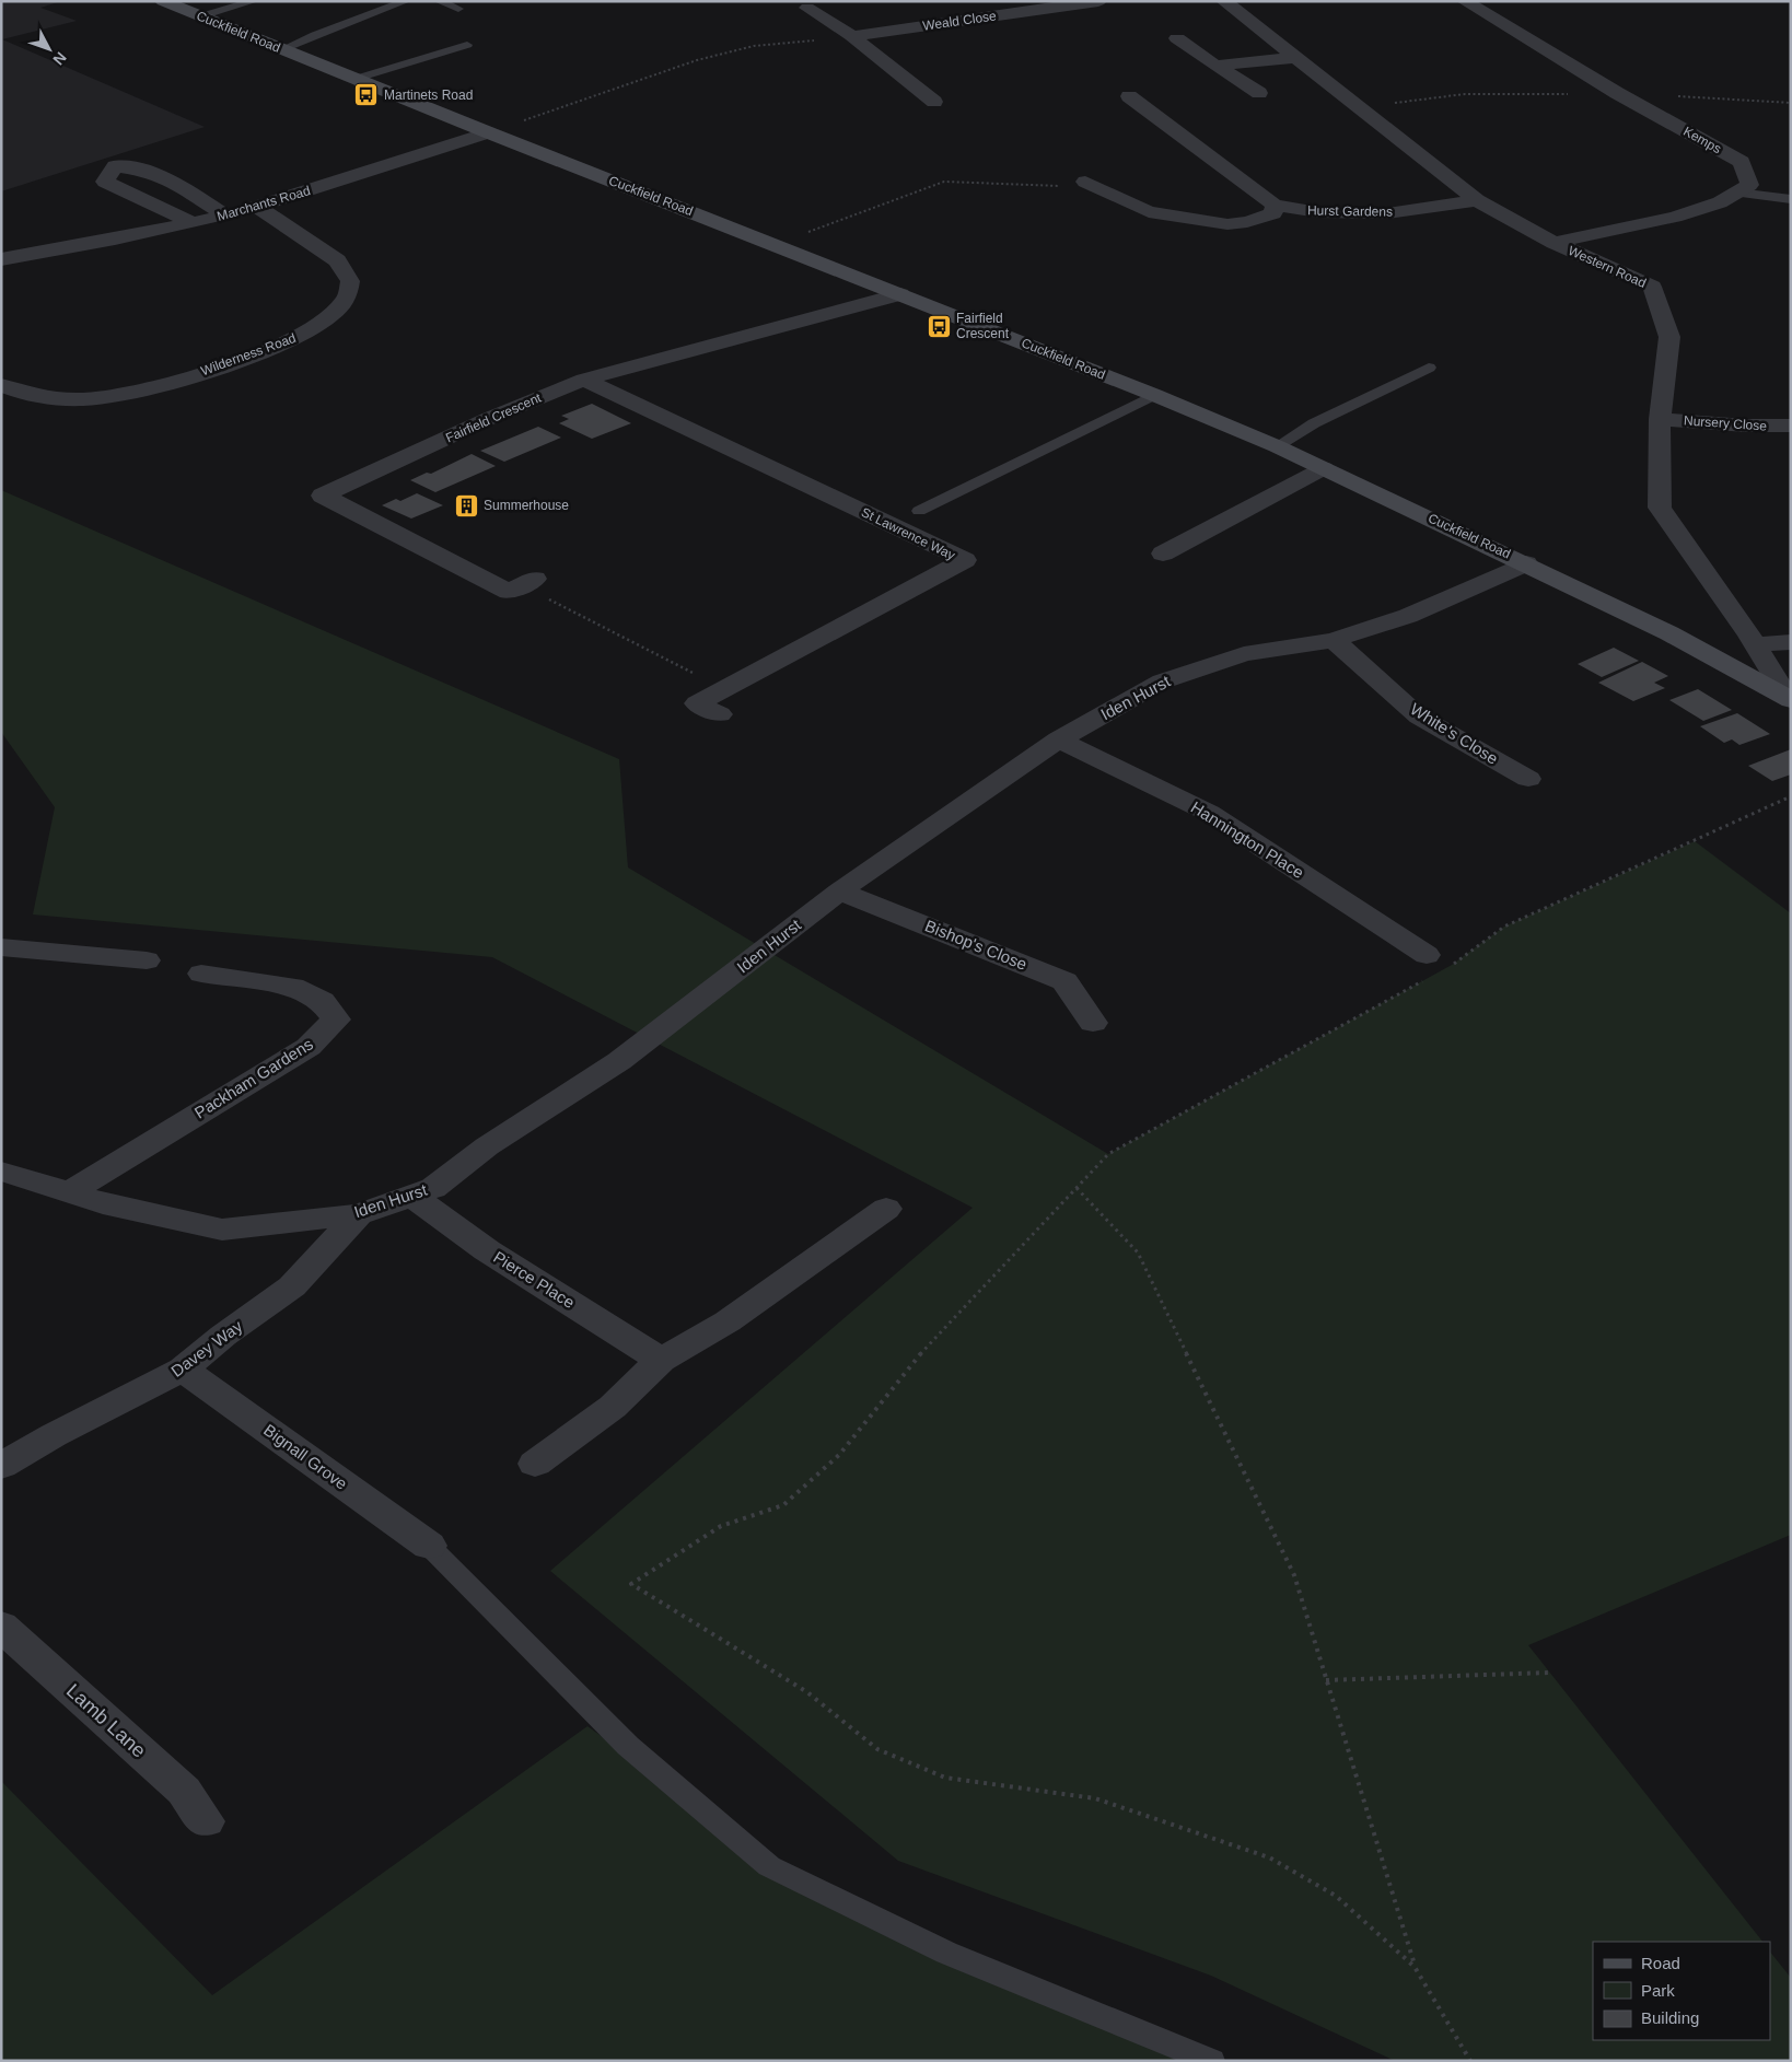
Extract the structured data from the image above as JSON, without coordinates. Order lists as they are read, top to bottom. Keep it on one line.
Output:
{"streets":{"street":["Weald Close","Cuckfield Road","Kemps","Marchants Road","Hurst Gardens","Western Road","Wilderness Road","Fairfield Crescent","Nursery Close","St Lawrence Way","Iden Hurst","White's Close","Hannington Place","Bishop's Close","Packham Gardens","Pierce Place","Davey Way","Bignall Grove","Lamb Lane"]},"crossings":[["Cuckfield Road","Marchants Road"],["Cuckfield Road","Western Road"],["Cuckfield Road","Fairfield Crescent"],["Cuckfield Road","Iden Hurst"],["Marchants Road","Wilderness Road"],["Hurst Gardens","Western Road"],["Western Road","Nursery Close"],["Fairfield Crescent","St Lawrence Way"],["Iden Hurst","White's Close"],["Iden Hurst","Hannington Place"],["Iden Hurst","Bishop's Close"],["Iden Hurst","Packham Gardens"],["Iden Hurst","Pierce Place"],["Iden Hurst","Davey Way"],["Davey Way","Bignall Grove"]],"places":{"bus stop":["Martinets Road","Fairfield Crescent"],"building":["Summerhouse"]},"legend":["Road","Park","Building"],"north":"bottom right"}
